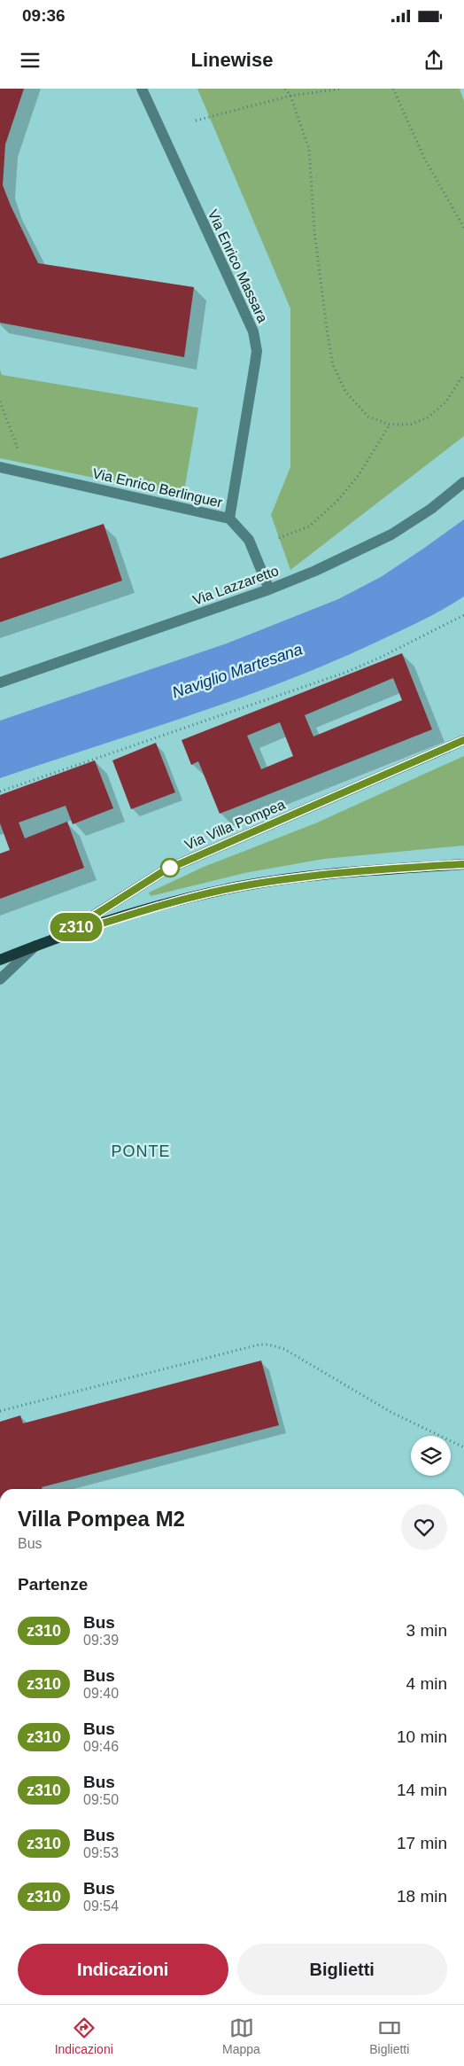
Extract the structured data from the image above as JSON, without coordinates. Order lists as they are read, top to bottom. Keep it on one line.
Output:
{"streets":{"main road":["Via Villa Pompea"],"street":["Via Enrico Massara","Via Enrico Berlinguer","Via Lazzaretto"]},"crossings":[["Via Enrico Massara","Via Enrico Berlinguer"],["Via Enrico Berlinguer","Via Lazzaretto"]],"districts":["PONTE"],"water":["Naviglio Martesana"],"lines":["bus line z310"],"page":{"status":"09:36","header":"Linewise","on_map":"z310","heading":[["Villa Pompea M2","Bus"],"Partenze"],"list":[{"mark":"z310","name":"Bus","note":"09:39","value":"3 min"},{"mark":"z310","name":"Bus","note":"09:40","value":"4 min"},{"mark":"z310","name":"Bus","note":"09:46","value":"10 min"},{"mark":"z310","name":"Bus","note":"09:50","value":"14 min"},{"mark":"z310","name":"Bus","note":"09:53","value":"17 min"},{"mark":"z310","name":"Bus","note":"09:54","value":"18 min"}],"buttons":["Indicazioni","Biglietti"],"tabs":["Indicazioni","Mappa","Biglietti"]}}
